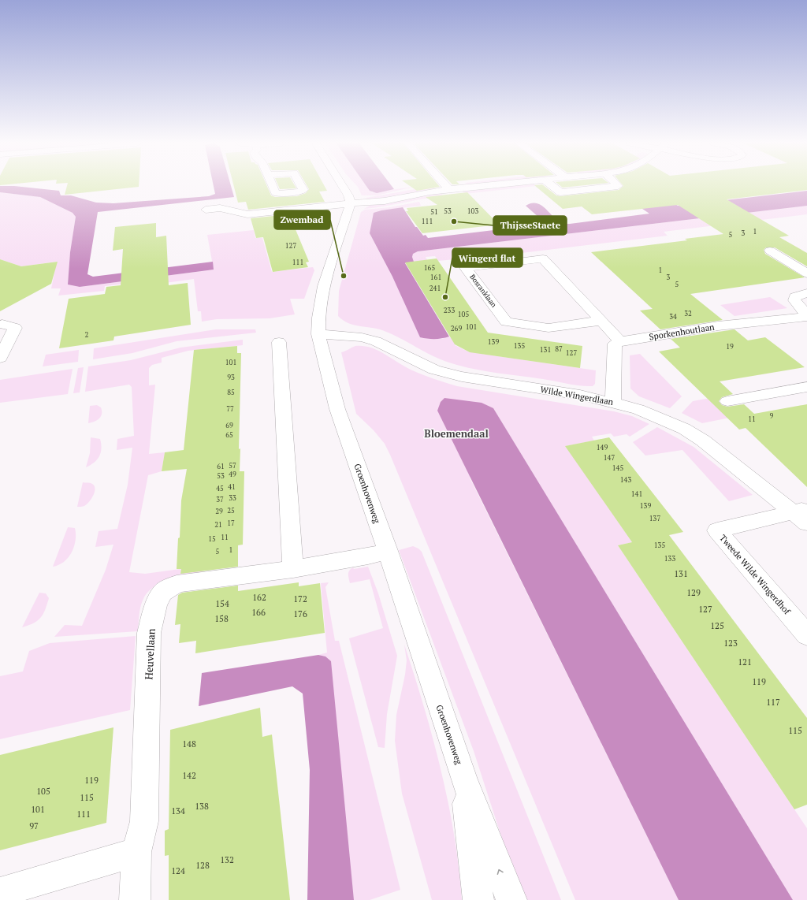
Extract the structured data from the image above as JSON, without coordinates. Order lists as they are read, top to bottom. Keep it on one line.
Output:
{"streets":{"street":["Bosranklaan","Sporkenhoutlaan","Wilde Wingerdlaan","Groenhovenweg","Tweede Wilde Wingerdhof","Heuvellaan"]},"crossings":[["Bosranklaan","Sporkenhoutlaan"],["Wilde Wingerdlaan","Groenhovenweg"],["Wilde Wingerdlaan","Tweede Wilde Wingerdhof"],["Groenhovenweg","Heuvellaan"]],"districts":["Bloemendaal"],"places":["ThijsseStaete","Zwembad","Wingerd flat"],"house_numbers":["53","103","51","111","1","3","5","127","111","165","1","161","3","5","241","233","32","105","34","101","269","2","139","135","19","87","131","127","101","93","85","77","9","11","69","65","149","147","57","61","145","49","53","143","41","45","141","33","37","139","25","29","137","17","21","11","15","135","1","5","133","131","129","162","172","154","127","166","176","158","125","123","121","119","117","115","148","142","119","105","115","138","101","134","111","97","132","128","124"]}
